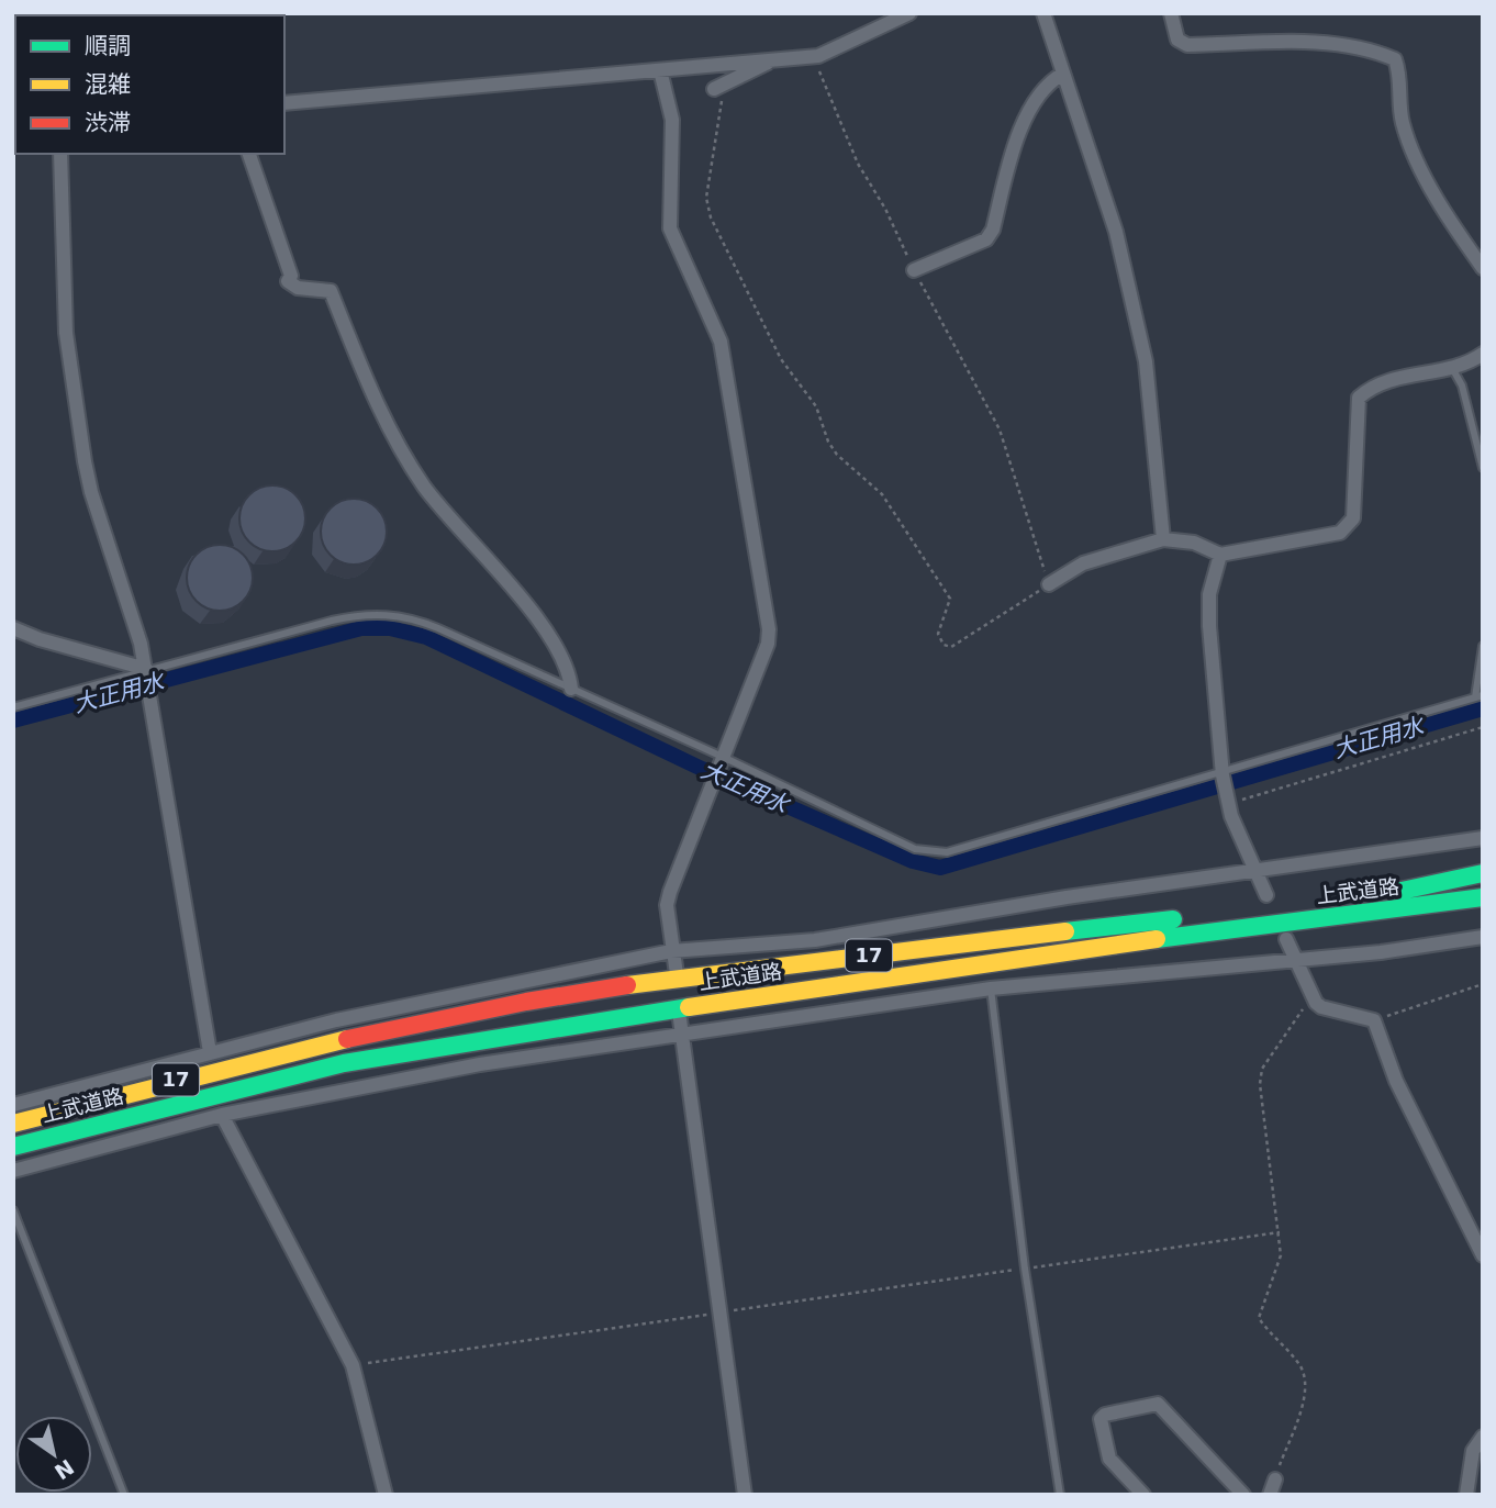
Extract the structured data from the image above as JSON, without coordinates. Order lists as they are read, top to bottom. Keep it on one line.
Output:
{"streets":{"highway":["上武道路","17"]},"crossings":[["上武道路","17"]],"water":["大正用水"],"legend":["順調","混雑","渋滞"],"north":"bottom right"}
